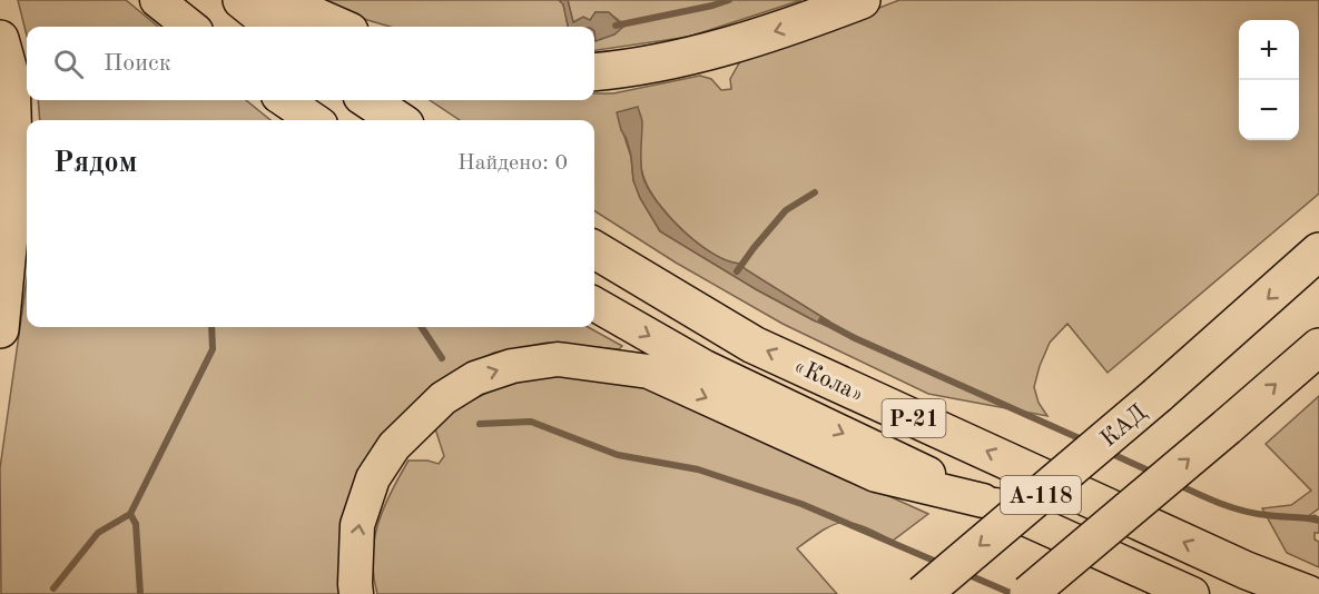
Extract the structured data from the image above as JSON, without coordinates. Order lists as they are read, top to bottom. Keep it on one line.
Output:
{"streets":{"highway":["«Кола»","Р-21","КАД","А-118"]},"page":{"map_buttons":["+","−"],"search":"Поиск","heading":["Рядом","Найдено: 0"]}}
